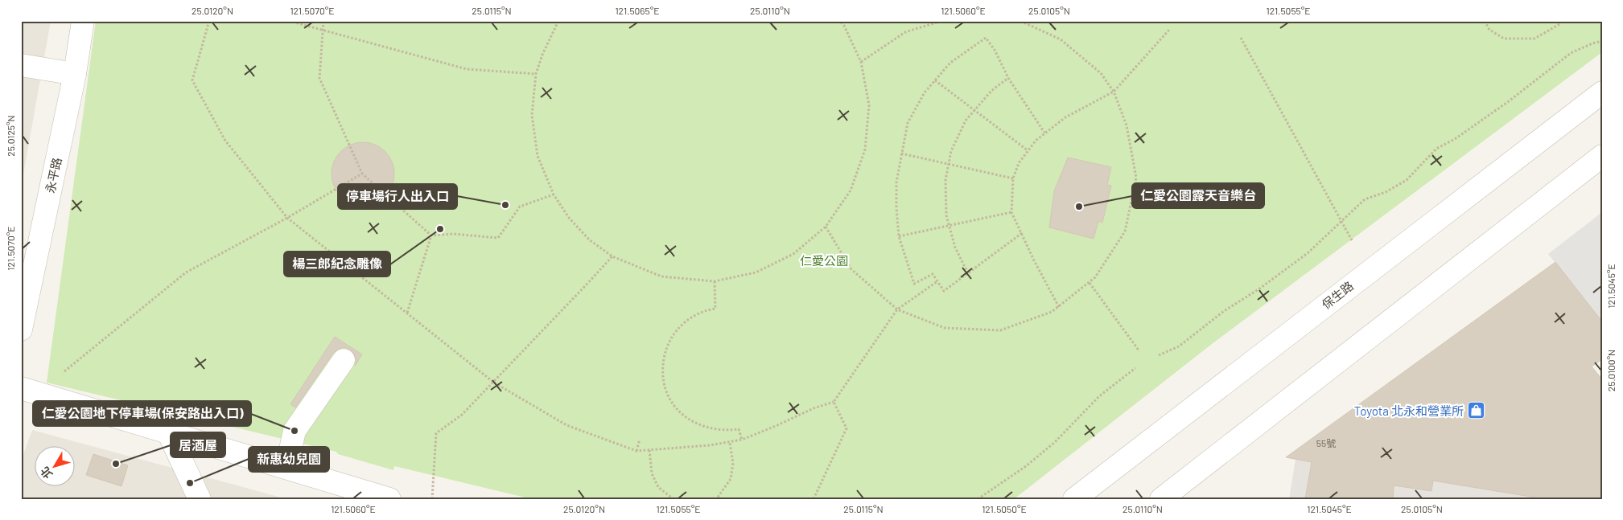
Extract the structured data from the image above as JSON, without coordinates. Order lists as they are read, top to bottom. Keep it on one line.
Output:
{"streets":{"street":["永平路","保生路"]},"parks":["仁愛公園"],"places":{"other":["停車場行人出入口","仁愛公園露天音樂台","楊三郎紀念雕像","仁愛公園地下停車場(保安路出入口)","居酒屋","新惠幼兒園"],"shop":["Toyota 北永和營業所"]},"house_numbers":["55號"],"north":"bottom left","coordinates":["25.0120°N","121.5070°E","25.0115°N","121.5065°E","25.0110°N","121.5060°E","25.0105°N","121.5055°E","25.0125°N","121.5045°E","25.0100°N","121.5050°E"]}
